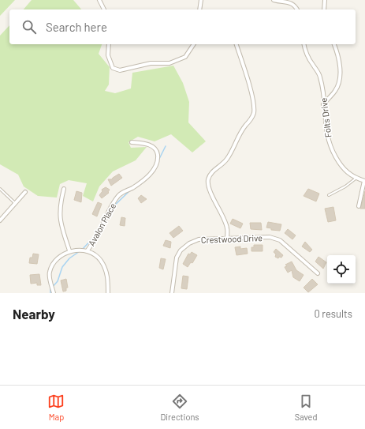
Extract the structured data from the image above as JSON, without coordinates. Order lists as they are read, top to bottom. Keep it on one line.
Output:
{"streets":{"street":["Folts Drive","Avalon Place","Crestwood Drive"]},"page":{"search":"Search here","heading":["Nearby","0 results"],"nav":["Map","Directions","Saved"]}}
